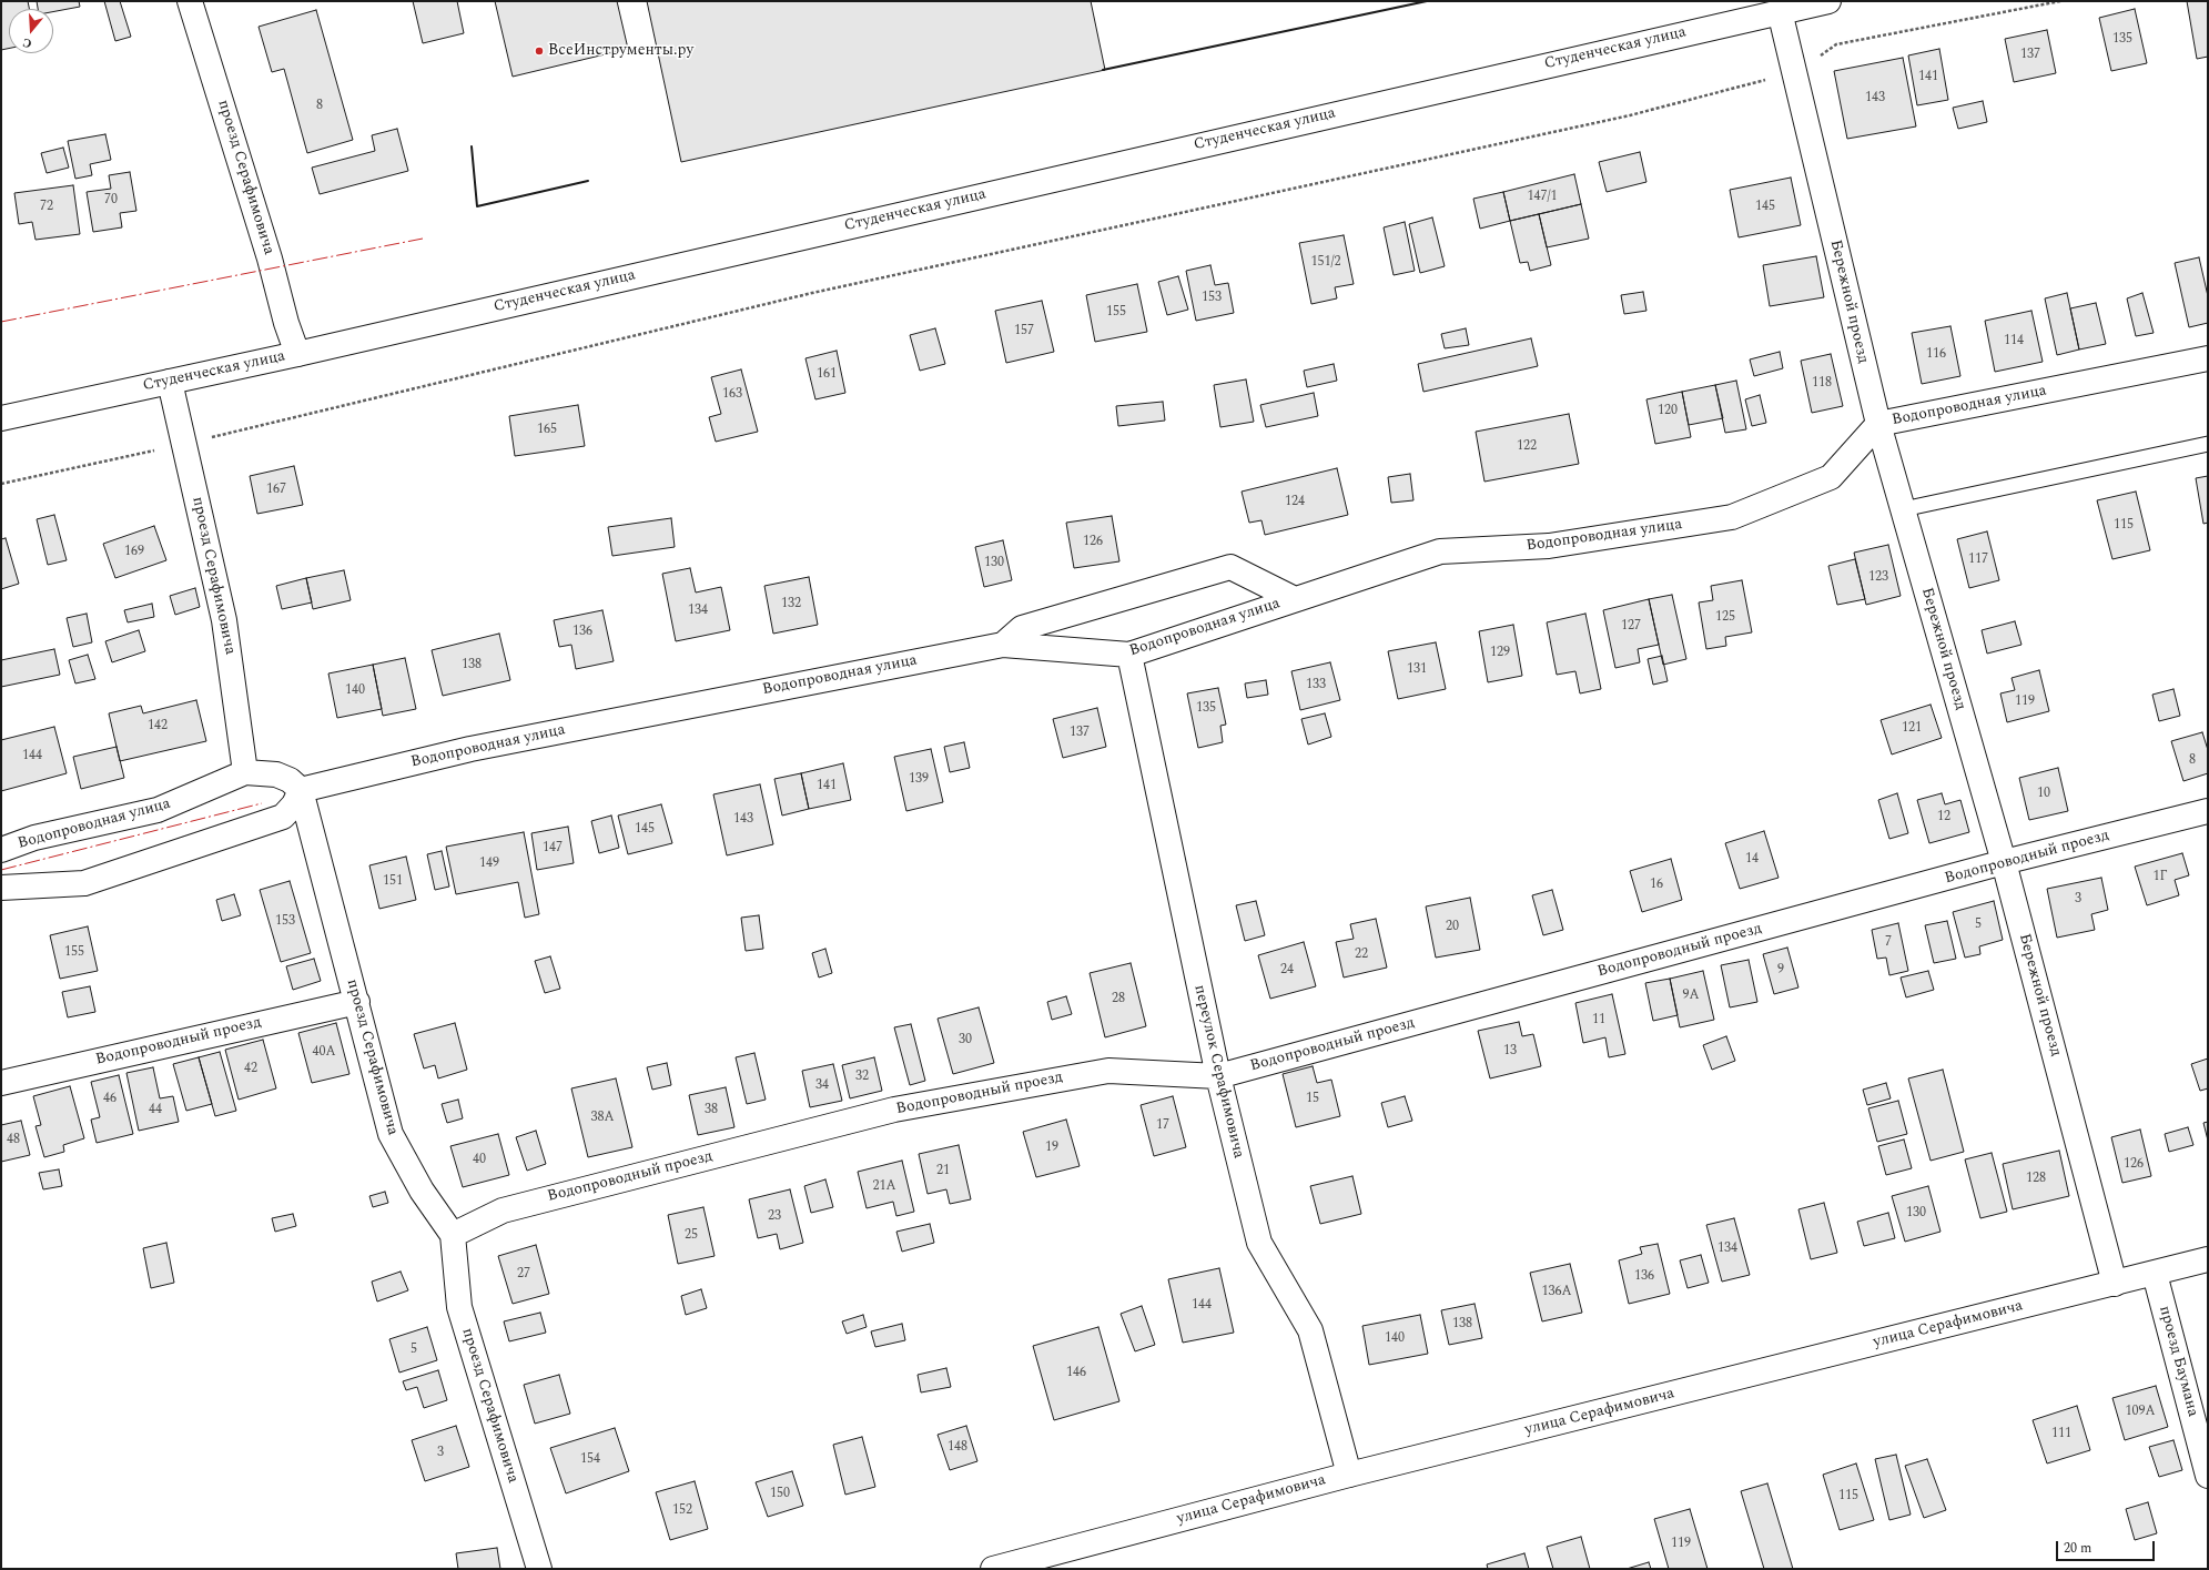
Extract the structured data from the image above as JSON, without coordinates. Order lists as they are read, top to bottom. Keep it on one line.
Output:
{"streets":{"street":["Студенческая улица","проезд Серафимовича","Бережной проезд","Водопроводная улица","Водопроводный проезд","переулок Серафимовича","улица Серафимовича","проезд Баумана"]},"crossings":[["Студенческая улица","проезд Серафимовича"],["Студенческая улица","Бережной проезд"],["проезд Серафимовича","Водопроводная улица"],["проезд Серафимовича","Водопроводный проезд"],["Бережной проезд","Водопроводная улица"],["Бережной проезд","Водопроводный проезд"],["Бережной проезд","улица Серафимовича"],["Водопроводная улица","переулок Серафимовича"],["Водопроводный проезд","переулок Серафимовича"],["переулок Серафимовича","улица Серафимовича"],["улица Серафимовича","проезд Баумана"]],"places":["ВсеИнструменты.ру"],"house_numbers":["135","137","141","143","8","147/1","70","72","145","151/2","153","155","157","114","116","161","118","163","120","165","122","167","124","115","126","169","117","130","123","132","134","125","127","136","129","138","131","133","140","119","135","142","121","137","144","8","139","141","10","12","143","145","147","14","149","1Г","151","16","3","153","5","20","7","155","22","24","9","9А","28","11","30","13","40А","42","32","34","46","15","44","38","38А","17","48","19","40","126","21","128","21А","130","23","25","134","27","136","136А","144","138","140","5","146","109А","111","148","3","154","150","115","152","119"],"scale_bar":"20 m","north":"bottom"}
